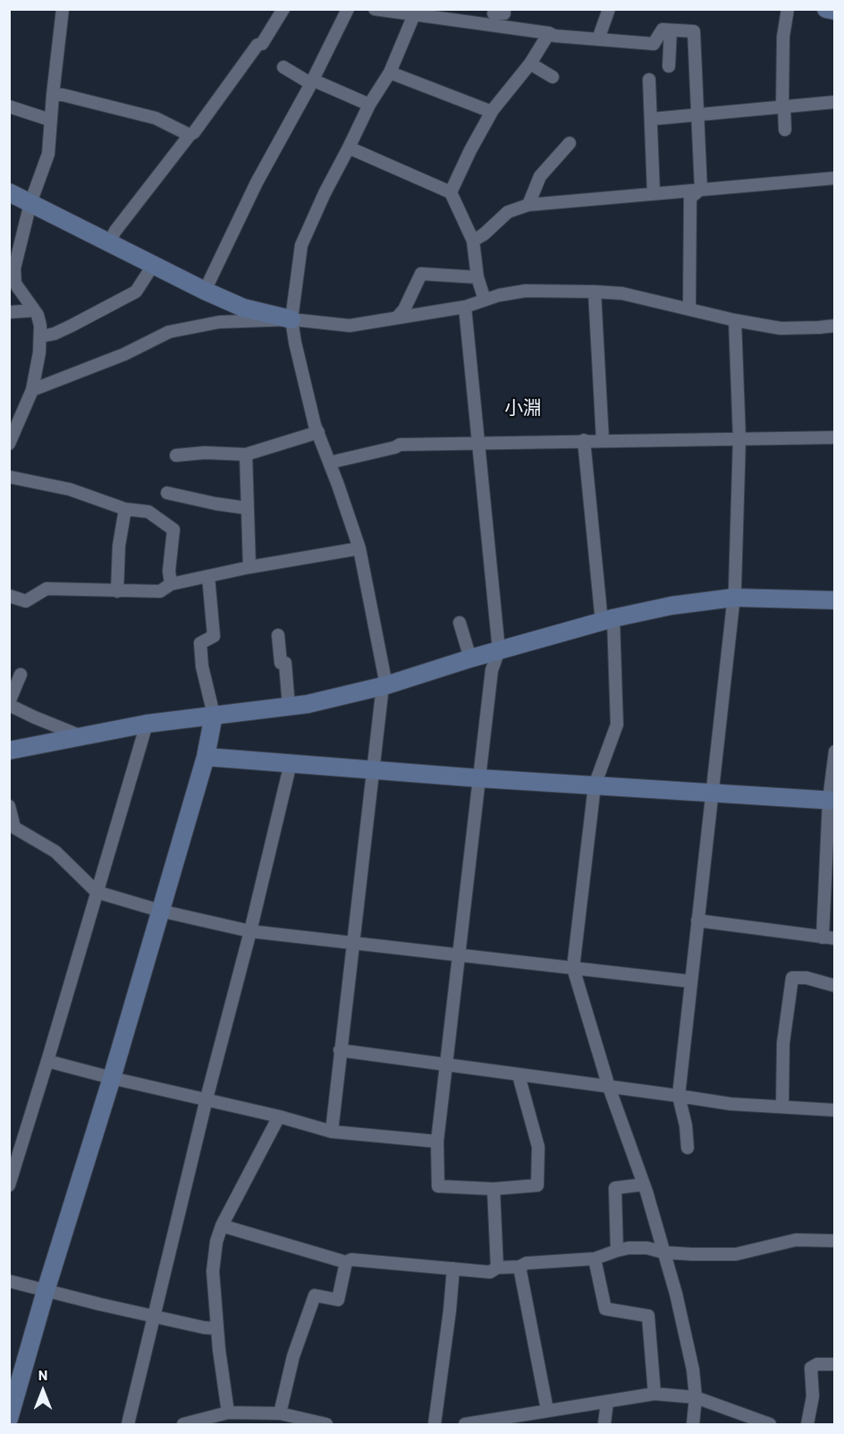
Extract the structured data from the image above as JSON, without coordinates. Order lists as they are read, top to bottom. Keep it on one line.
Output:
{"districts":["小淵"],"north":"top"}
